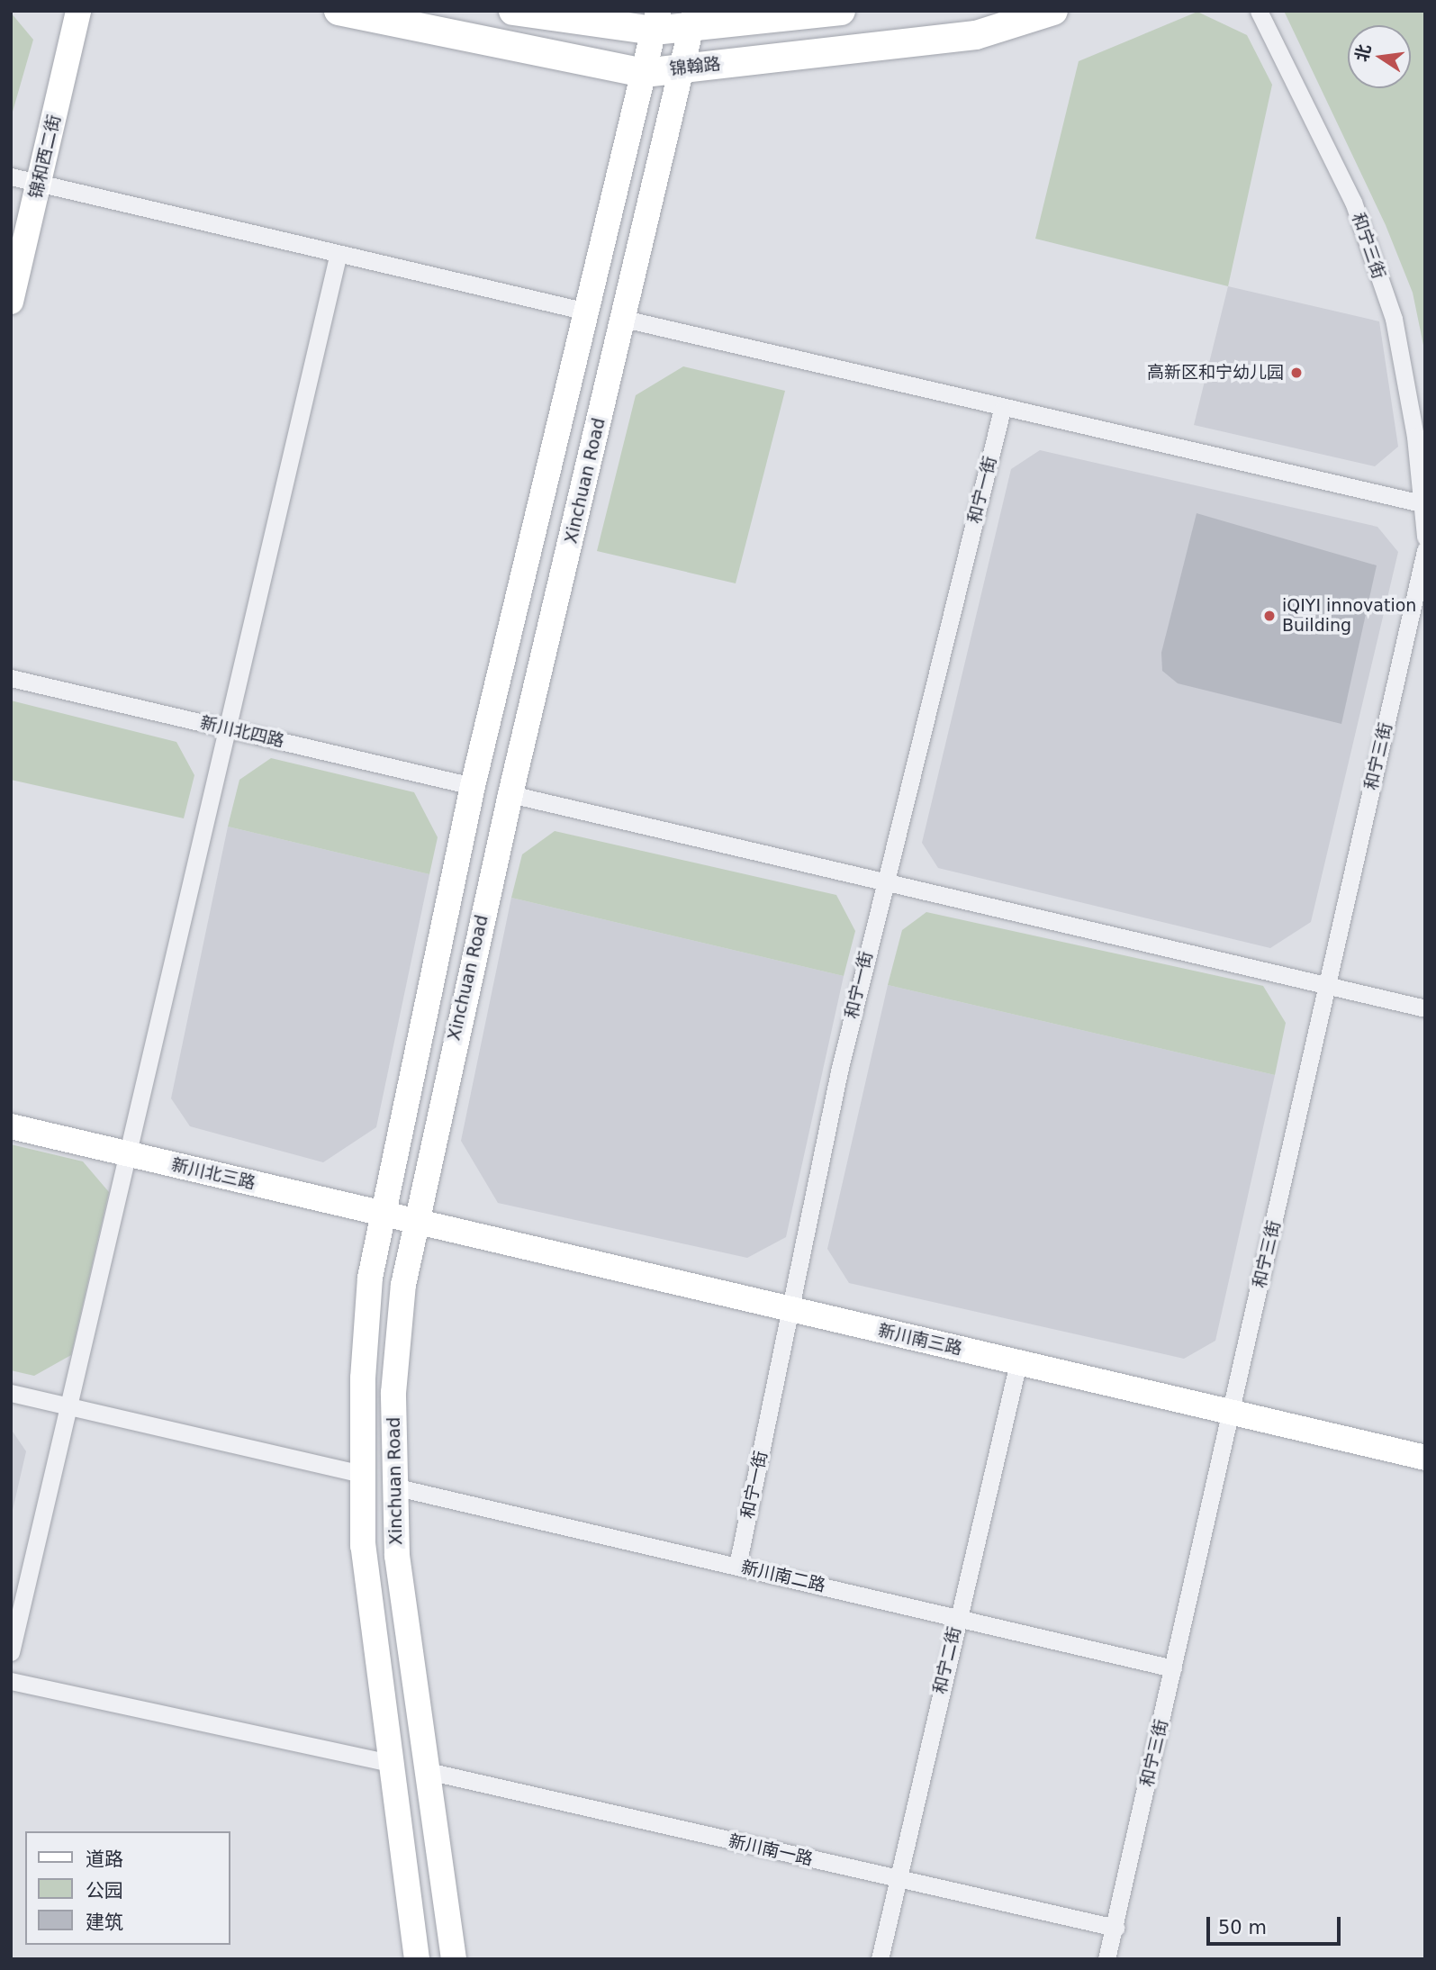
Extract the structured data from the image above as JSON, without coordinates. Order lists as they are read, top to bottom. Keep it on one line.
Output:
{"streets":{"main road":["锦翰路"],"street":["锦和西二街","和宁三街","Xinchuan Road","和宁一街","新川北四路","新川北三路","新川南三路","新川南二路","和宁二街","新川南一路"]},"crossings":[["锦翰路","Xinchuan Road"],["和宁三街","新川南三路"],["和宁三街","新川南二路"],["和宁三街","新川南一路"],["Xinchuan Road","新川北四路"],["Xinchuan Road","新川北三路"],["Xinchuan Road","新川南三路"],["Xinchuan Road","新川南二路"],["Xinchuan Road","新川南一路"],["和宁一街","新川南三路"],["和宁一街","新川南二路"],["新川北三路","新川南三路"],["新川南三路","和宁二街"],["新川南二路","和宁二街"],["和宁二街","新川南一路"]],"places":["高新区和宁幼儿园","iQIYI innovation Building"],"legend":["道路","公园","建筑"],"scale_bar":"50 m","north":"left"}
